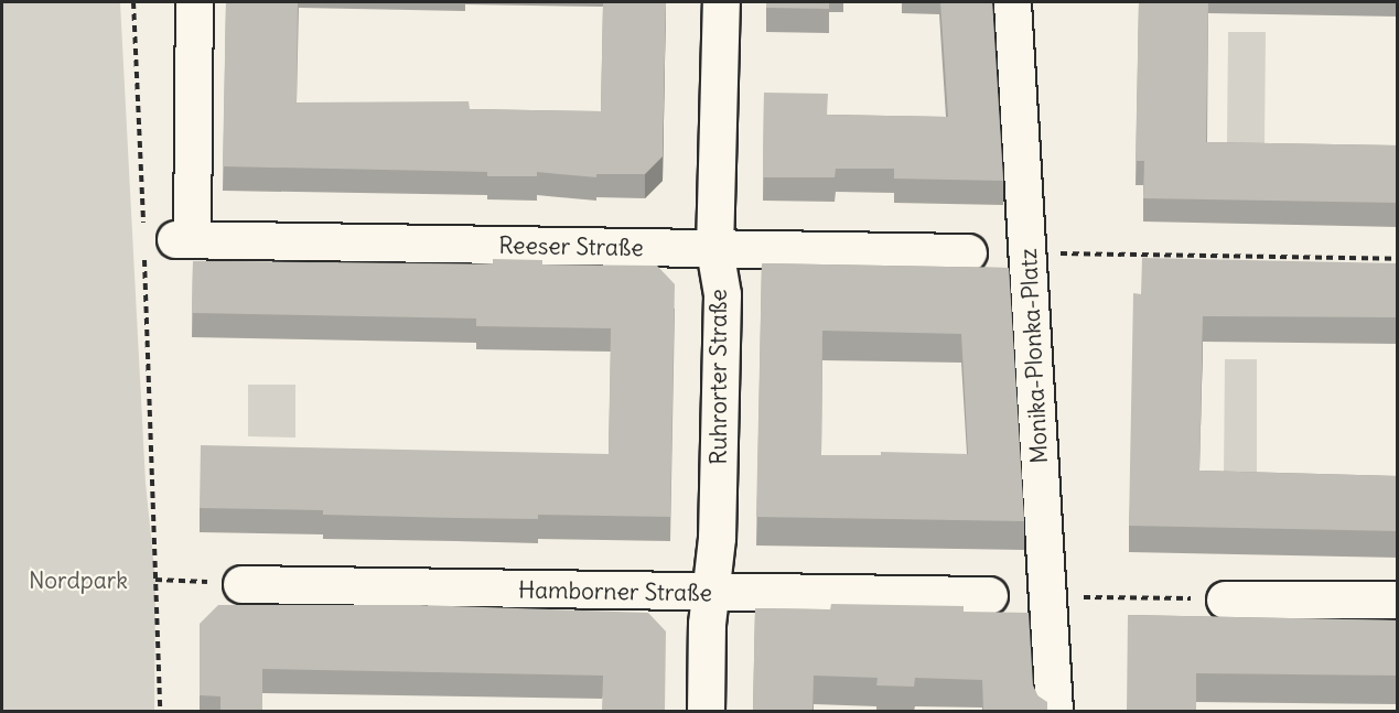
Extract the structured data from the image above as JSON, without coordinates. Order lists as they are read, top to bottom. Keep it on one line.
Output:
{"streets":{"street":["Reeser Straße","Monika-Plonka-Platz","Ruhrorter Straße","Hamborner Straße"]},"crossings":[["Reeser Straße","Ruhrorter Straße"],["Ruhrorter Straße","Hamborner Straße"]],"parks":["Nordpark"]}
